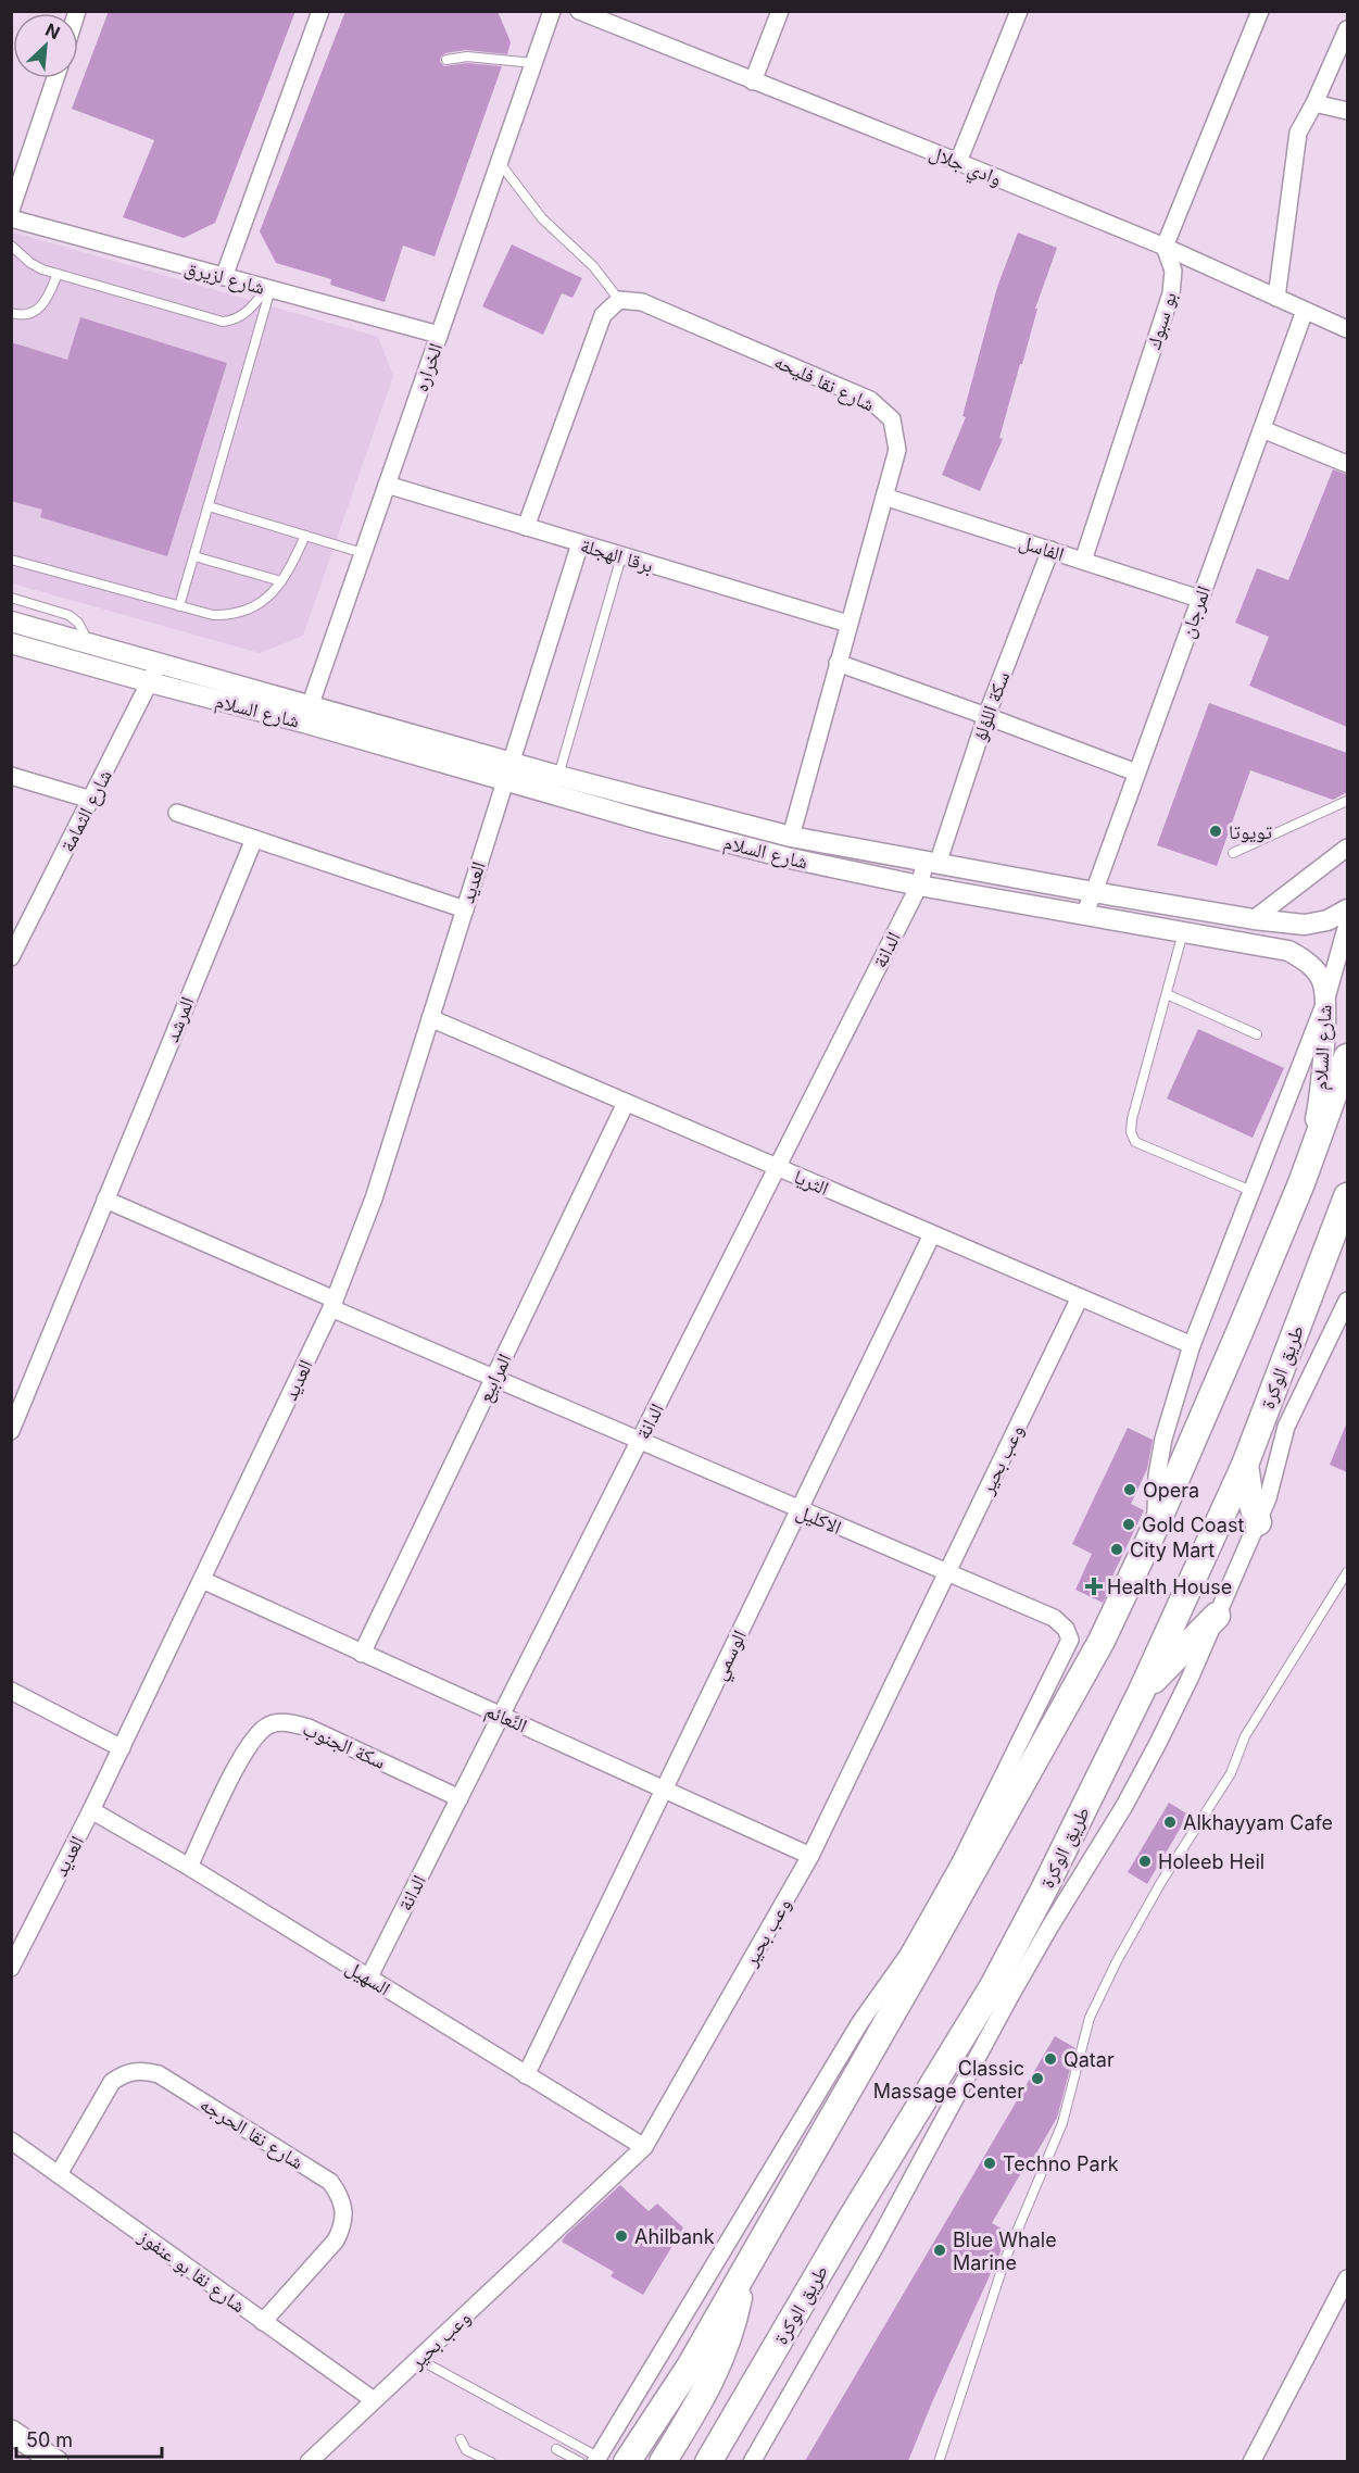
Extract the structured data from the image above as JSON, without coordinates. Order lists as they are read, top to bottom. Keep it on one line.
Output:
{"streets":{"highway":["طريق الوكرة"],"street":["وادي جلال","شارع لزيرق","بو سبوك","الخراره","شارع نقا فليحه","الفاسل","برقا الهجلة","المرجان","سكة اللؤلؤ","شارع السلام","شارع الثمامة","العديد","الدانة","المرشد","الثريا","المرابيع","وعب بحير","الاكليل","الوسمي","النًعائم","سكة الجنوب","السهيل","شارع نقا الحرجه","شارع نقا بو عنفوز"]},"crossings":[["وادي جلال","بو سبوك"],["وادي جلال","المرجان"],["شارع لزيرق","الخراره"],["بو سبوك","الفاسل"],["الخراره","برقا الهجلة"],["الخراره","شارع السلام"],["شارع نقا فليحه","الفاسل"],["شارع نقا فليحه","برقا الهجلة"],["شارع نقا فليحه","شارع السلام"],["الفاسل","المرجان"],["الفاسل","سكة اللؤلؤ"],["برقا الهجلة","العديد"],["المرجان","شارع السلام"],["سكة اللؤلؤ","شارع السلام"],["سكة اللؤلؤ","الدانة"],["شارع السلام","شارع الثمامة"],["شارع السلام","العديد"],["شارع السلام","الدانة"],["العديد","الثريا"],["العديد","الاكليل"],["العديد","النًعائم"],["العديد","السهيل"],["الدانة","الثريا"],["الدانة","الاكليل"],["الدانة","النًعائم"],["الدانة","سكة الجنوب"],["الدانة","السهيل"],["الثريا","المرابيع"],["الثريا","وعب بحير"],["الثريا","الوسمي"],["المرابيع","الاكليل"],["المرابيع","النًعائم"],["وعب بحير","الاكليل"],["وعب بحير","النًعائم"],["وعب بحير","السهيل"],["وعب بحير","شارع نقا بو عنفوز"],["الاكليل","الوسمي"],["الوسمي","النًعائم"],["الوسمي","السهيل"],["سكة الجنوب","السهيل"],["شارع نقا الحرجه","شارع نقا بو عنفوز"]],"places":{"other":["تويوتا","Opera","Gold Coast","City Mart","Alkhayyam Cafe","Holeeb Heil","Qatar","Classic Massage Center","Techno Park","Ahilbank","Blue Whale Marine"],"health":["Health House"]},"scale_bar":"50 m","north":"top right"}
